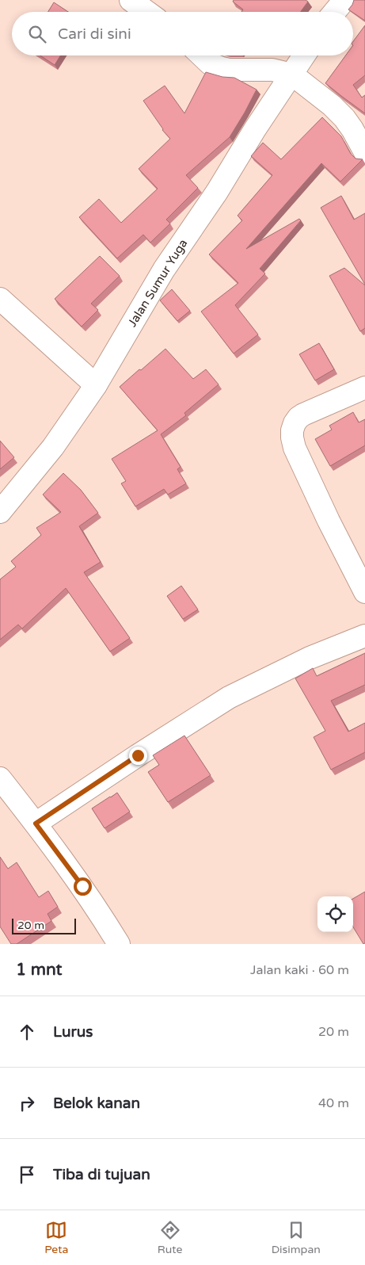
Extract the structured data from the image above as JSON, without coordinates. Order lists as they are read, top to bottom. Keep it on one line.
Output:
{"streets":{"street":["Jalan Sumur Yuga"]},"scale_bar":"20 m","page":{"search":"Cari di sini","scale":"20 m","heading":["1 mnt","Jalan kaki · 60 m"],"list":[["Lurus","20 m"],["Belok kanan","40 m"],"Tiba di tujuan"],"nav":["Peta","Rute","Disimpan"]}}
